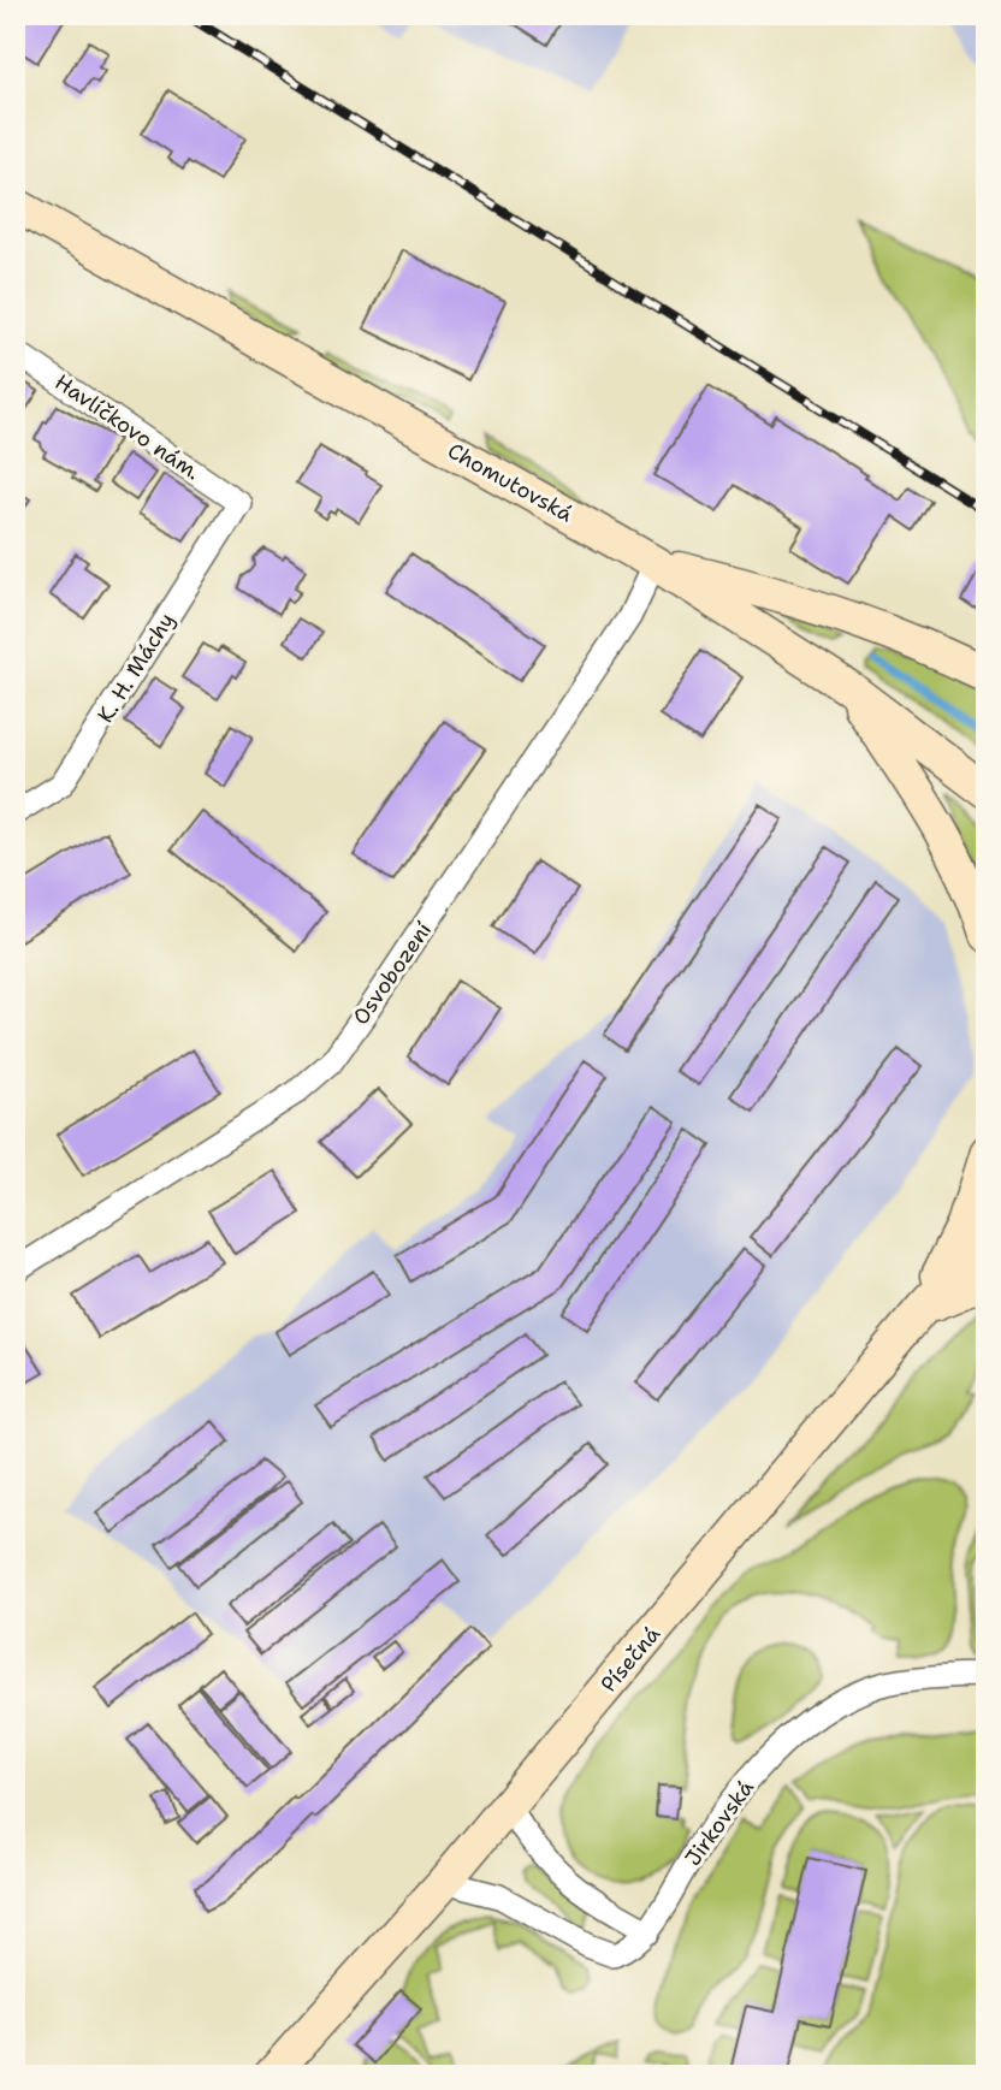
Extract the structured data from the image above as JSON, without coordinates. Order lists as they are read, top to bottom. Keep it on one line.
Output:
{"streets":{"street":["Havlíčkovo nám.","Chomutovská","K. H. Máchy","Osvobození","Písečná","Jirkovská"]},"crossings":[["Havlíčkovo nám.","K. H. Máchy"],["Chomutovská","Osvobození"]]}
